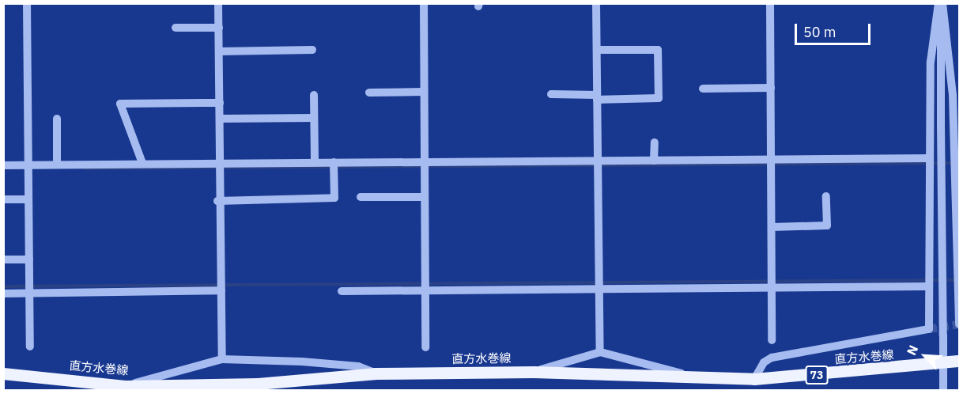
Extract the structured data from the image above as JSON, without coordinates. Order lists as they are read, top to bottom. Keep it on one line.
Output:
{"streets":{"main road":["直方水巻線","73"]},"scale_bar":"50 m","north":"top left"}
